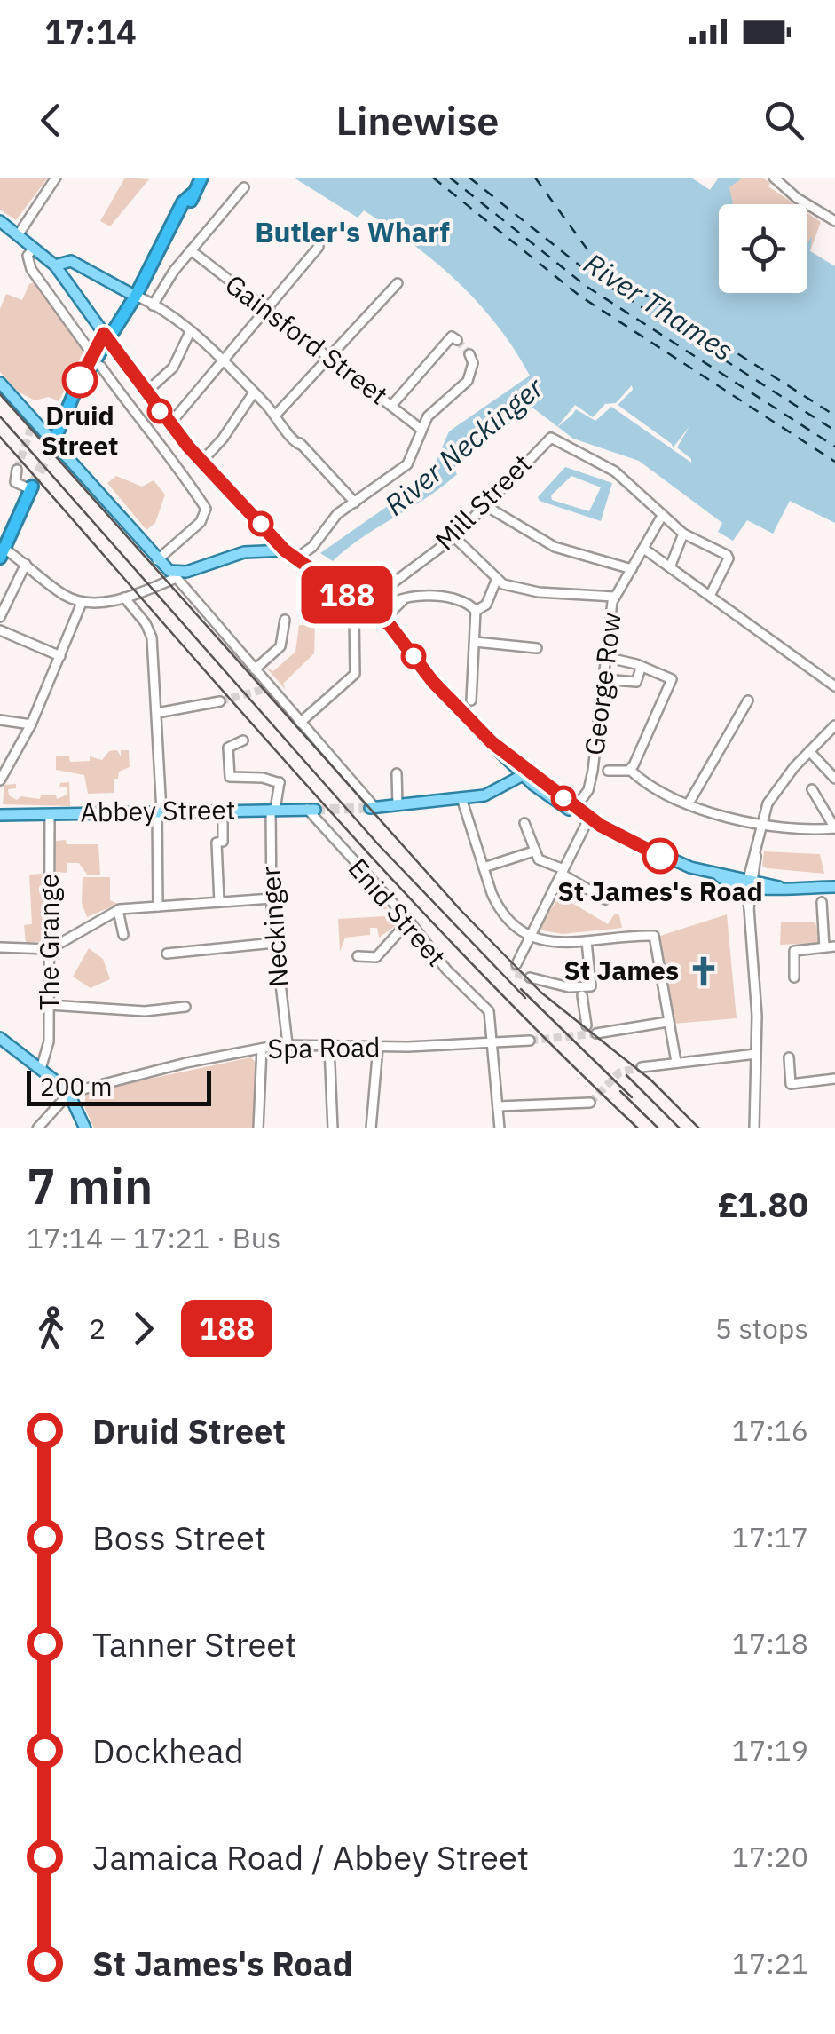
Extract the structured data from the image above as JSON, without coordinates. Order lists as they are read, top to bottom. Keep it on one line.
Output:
{"streets":{"main road":["Abbey Street"],"street":["Gainsford Street","Mill Street","George Row","Enid Street","Neckinger","The Grange","Spa Road"]},"crossings":[["Mill Street","George Row"],["Abbey Street","Enid Street"],["Abbey Street","Neckinger"],["Abbey Street","The Grange"],["Enid Street","Spa Road"],["Neckinger","Spa Road"]],"districts":["Butler's Wharf"],"water":["River Thames","River Neckinger"],"places":{"other":["Druid Street","St James's Road"],"church":["St James"]},"lines":["bus line 188"],"scale_bar":"200 m","page":{"status":"17:14","header":"Linewise","on_map":"188","scale":"200 m","heading":["7 min","17:14 – 17:21 · Bus","£1.80"],"legs":["2","188","5 stops"],"list":[{"name":"Druid Street","value":"17:16"},{"name":"Boss Street","value":"17:17"},{"name":"Tanner Street","value":"17:18"},{"name":"Dockhead","value":"17:19"},{"name":"Jamaica Road / Abbey Street","value":"17:20"},{"name":"St James's Road","value":"17:21"}]}}
